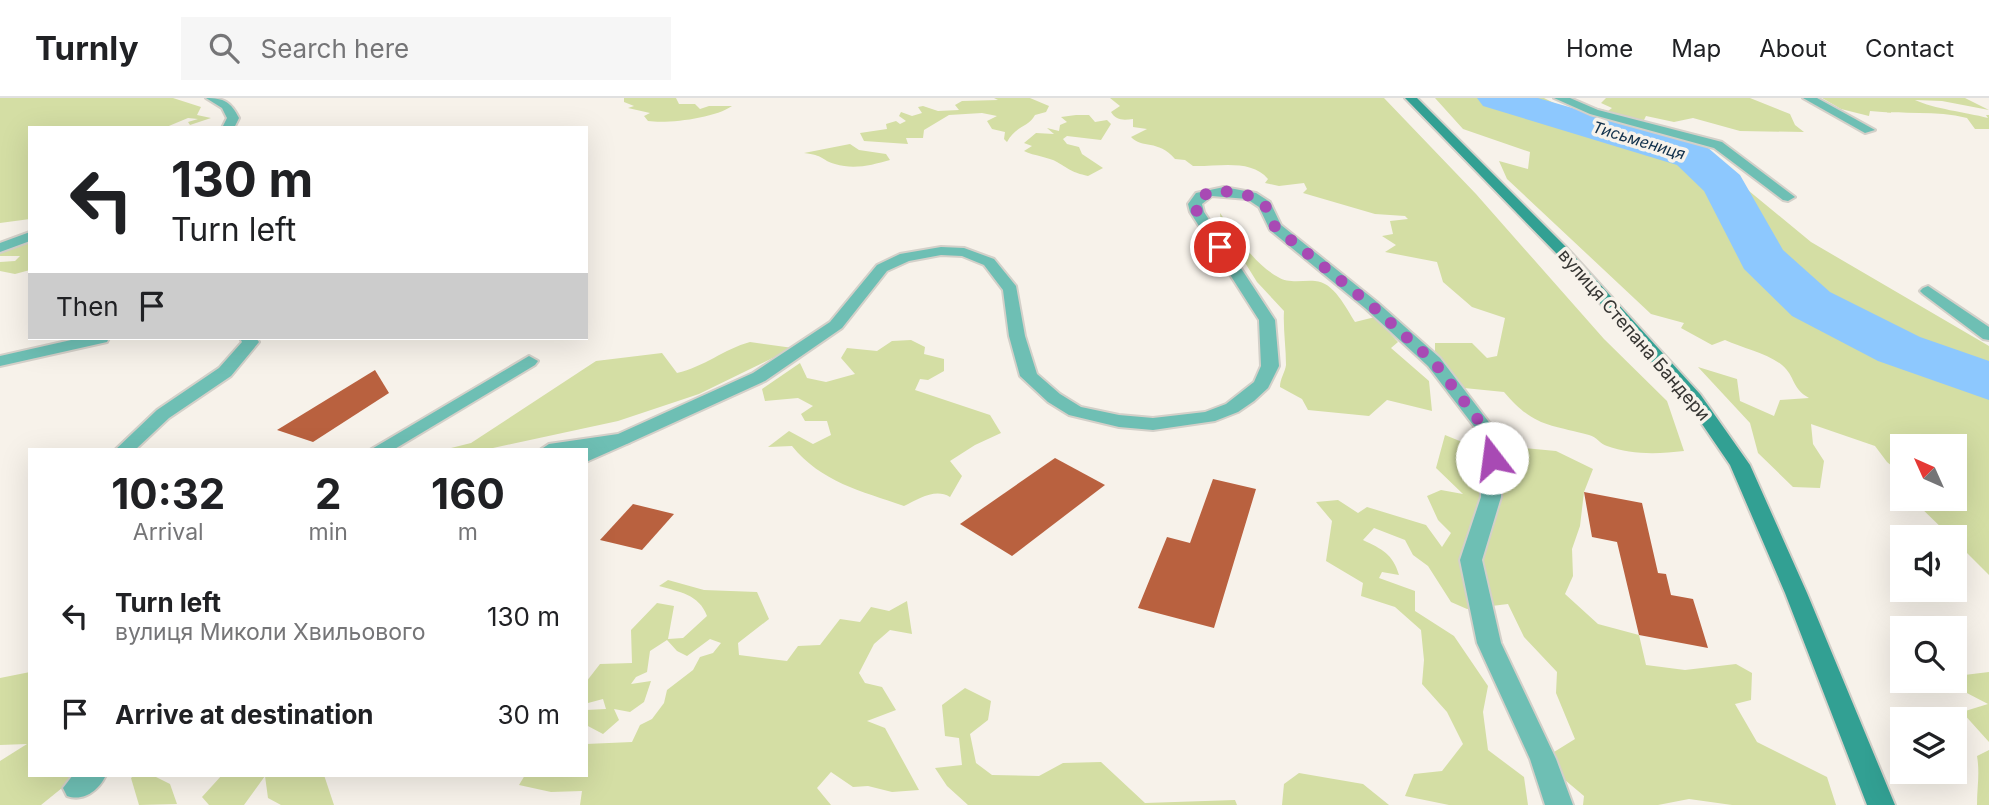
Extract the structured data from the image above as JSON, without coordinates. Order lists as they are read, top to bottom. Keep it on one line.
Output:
{"streets":{"main road":["вулиця Степана Бандери"]},"water":["Тисьмениця"],"north":"top left","page":{"header":"Turnly","search":"Search here","nav":["Home","Map","About","Contact"],"turn":["130 m","Turn left"],"then":"Then","eta":["10:32","Arrival","2","min","160","m"],"list":[{"name":"Turn left","note":"вулиця Миколи Хвильового","value":"130 m"},{"name":"Arrive at destination","value":"30 m"}]}}
